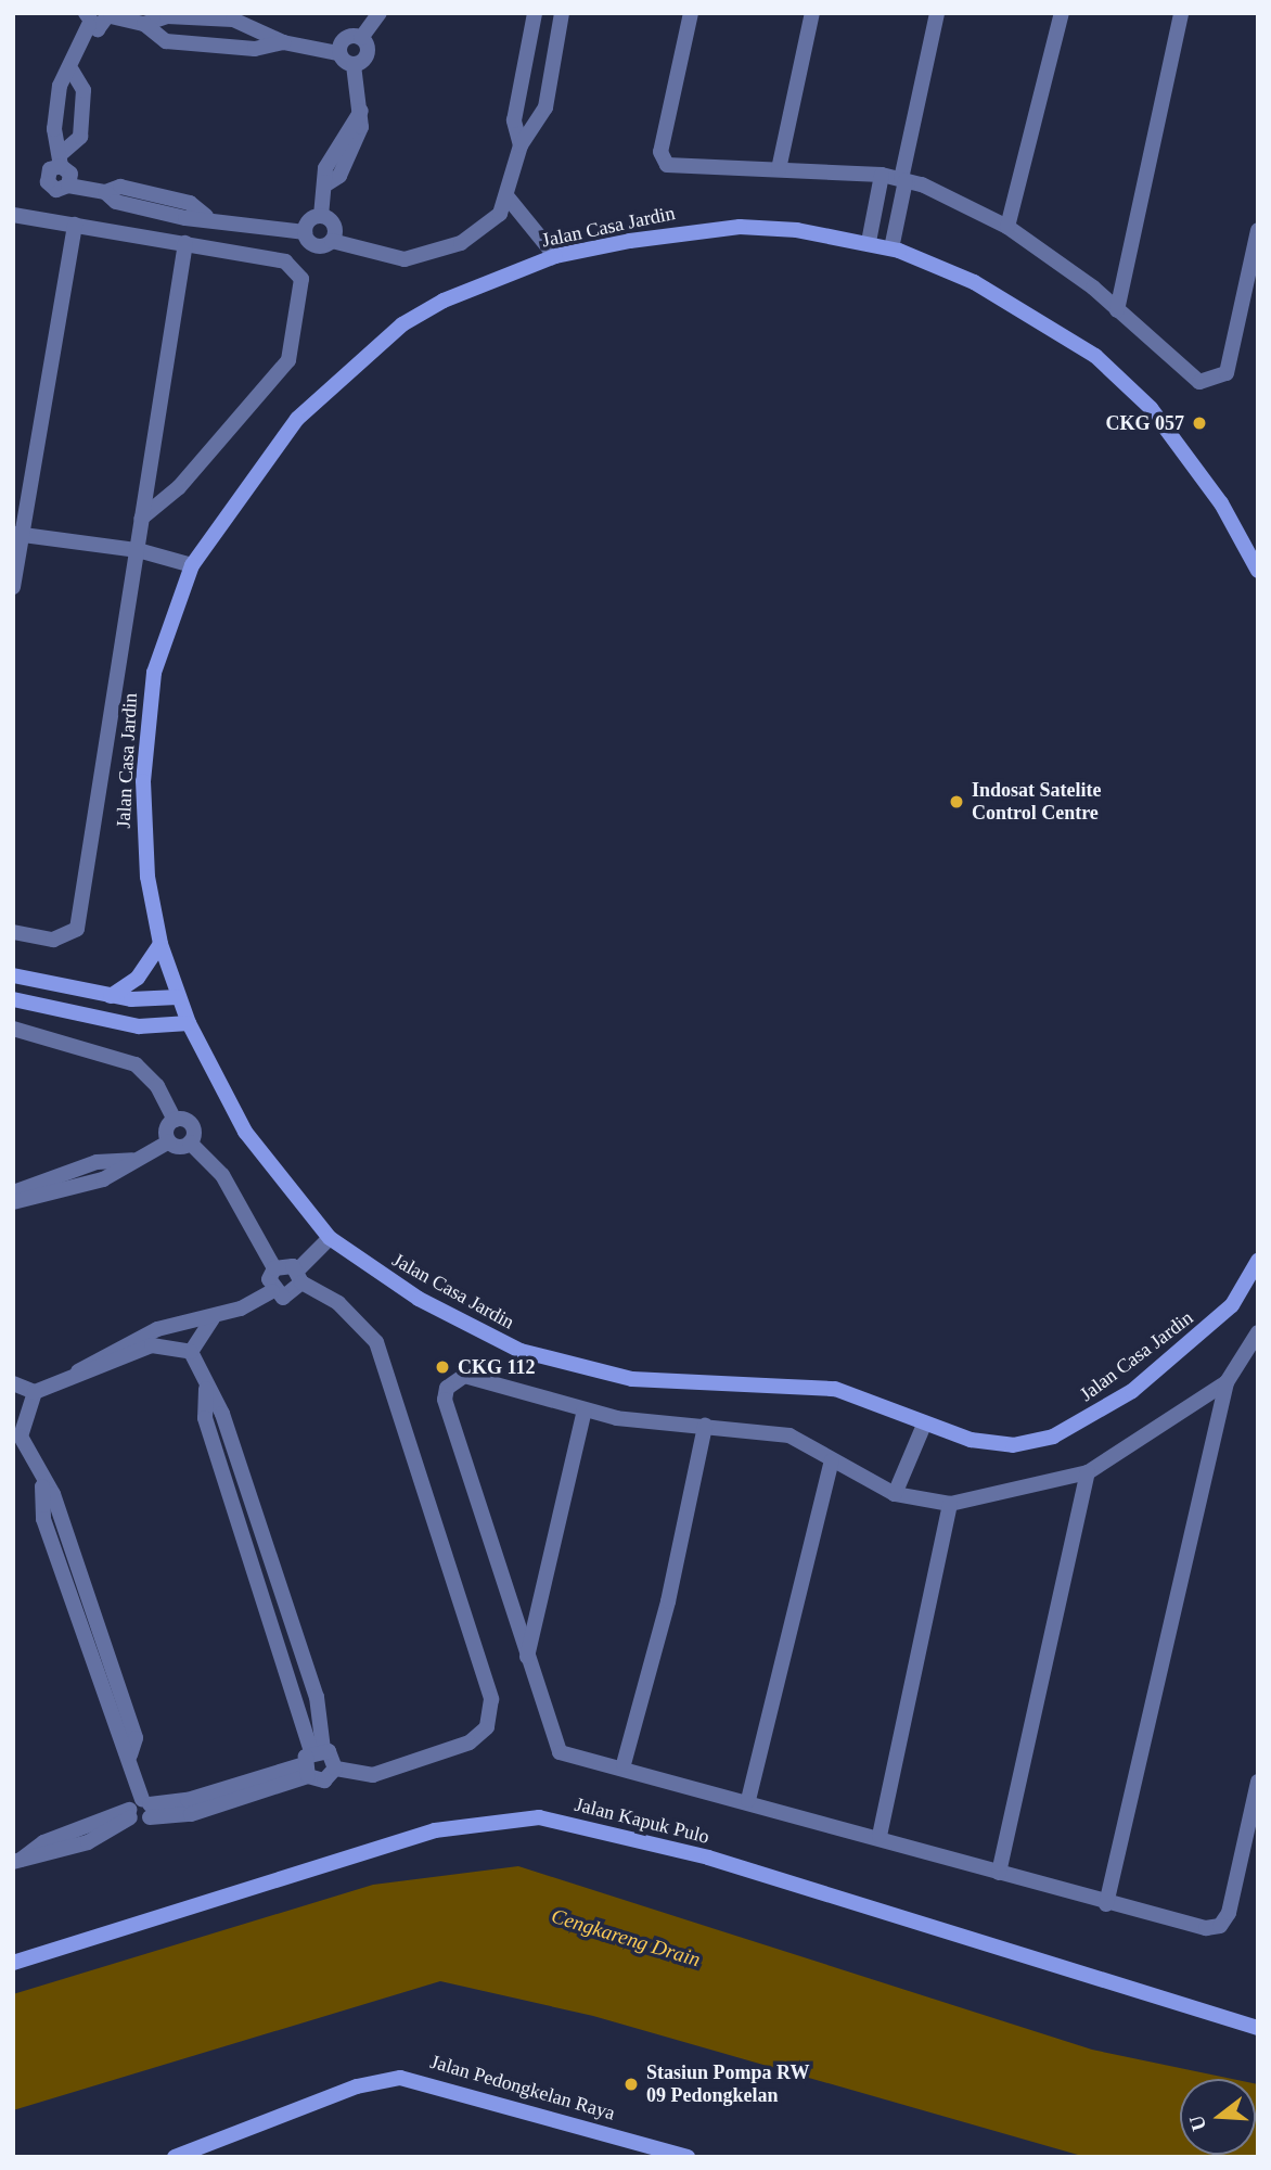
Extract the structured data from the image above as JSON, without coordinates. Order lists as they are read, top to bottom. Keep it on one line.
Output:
{"streets":{"street":["Jalan Casa Jardin","Jalan Kapuk Pulo","Jalan Pedongkelan Raya"]},"water":["Cengkareng Drain"],"places":["CKG 057","Indosat Satelite Control Centre","CKG 112","Stasiun Pompa RW 09 Pedongkelan"],"north":"left"}
